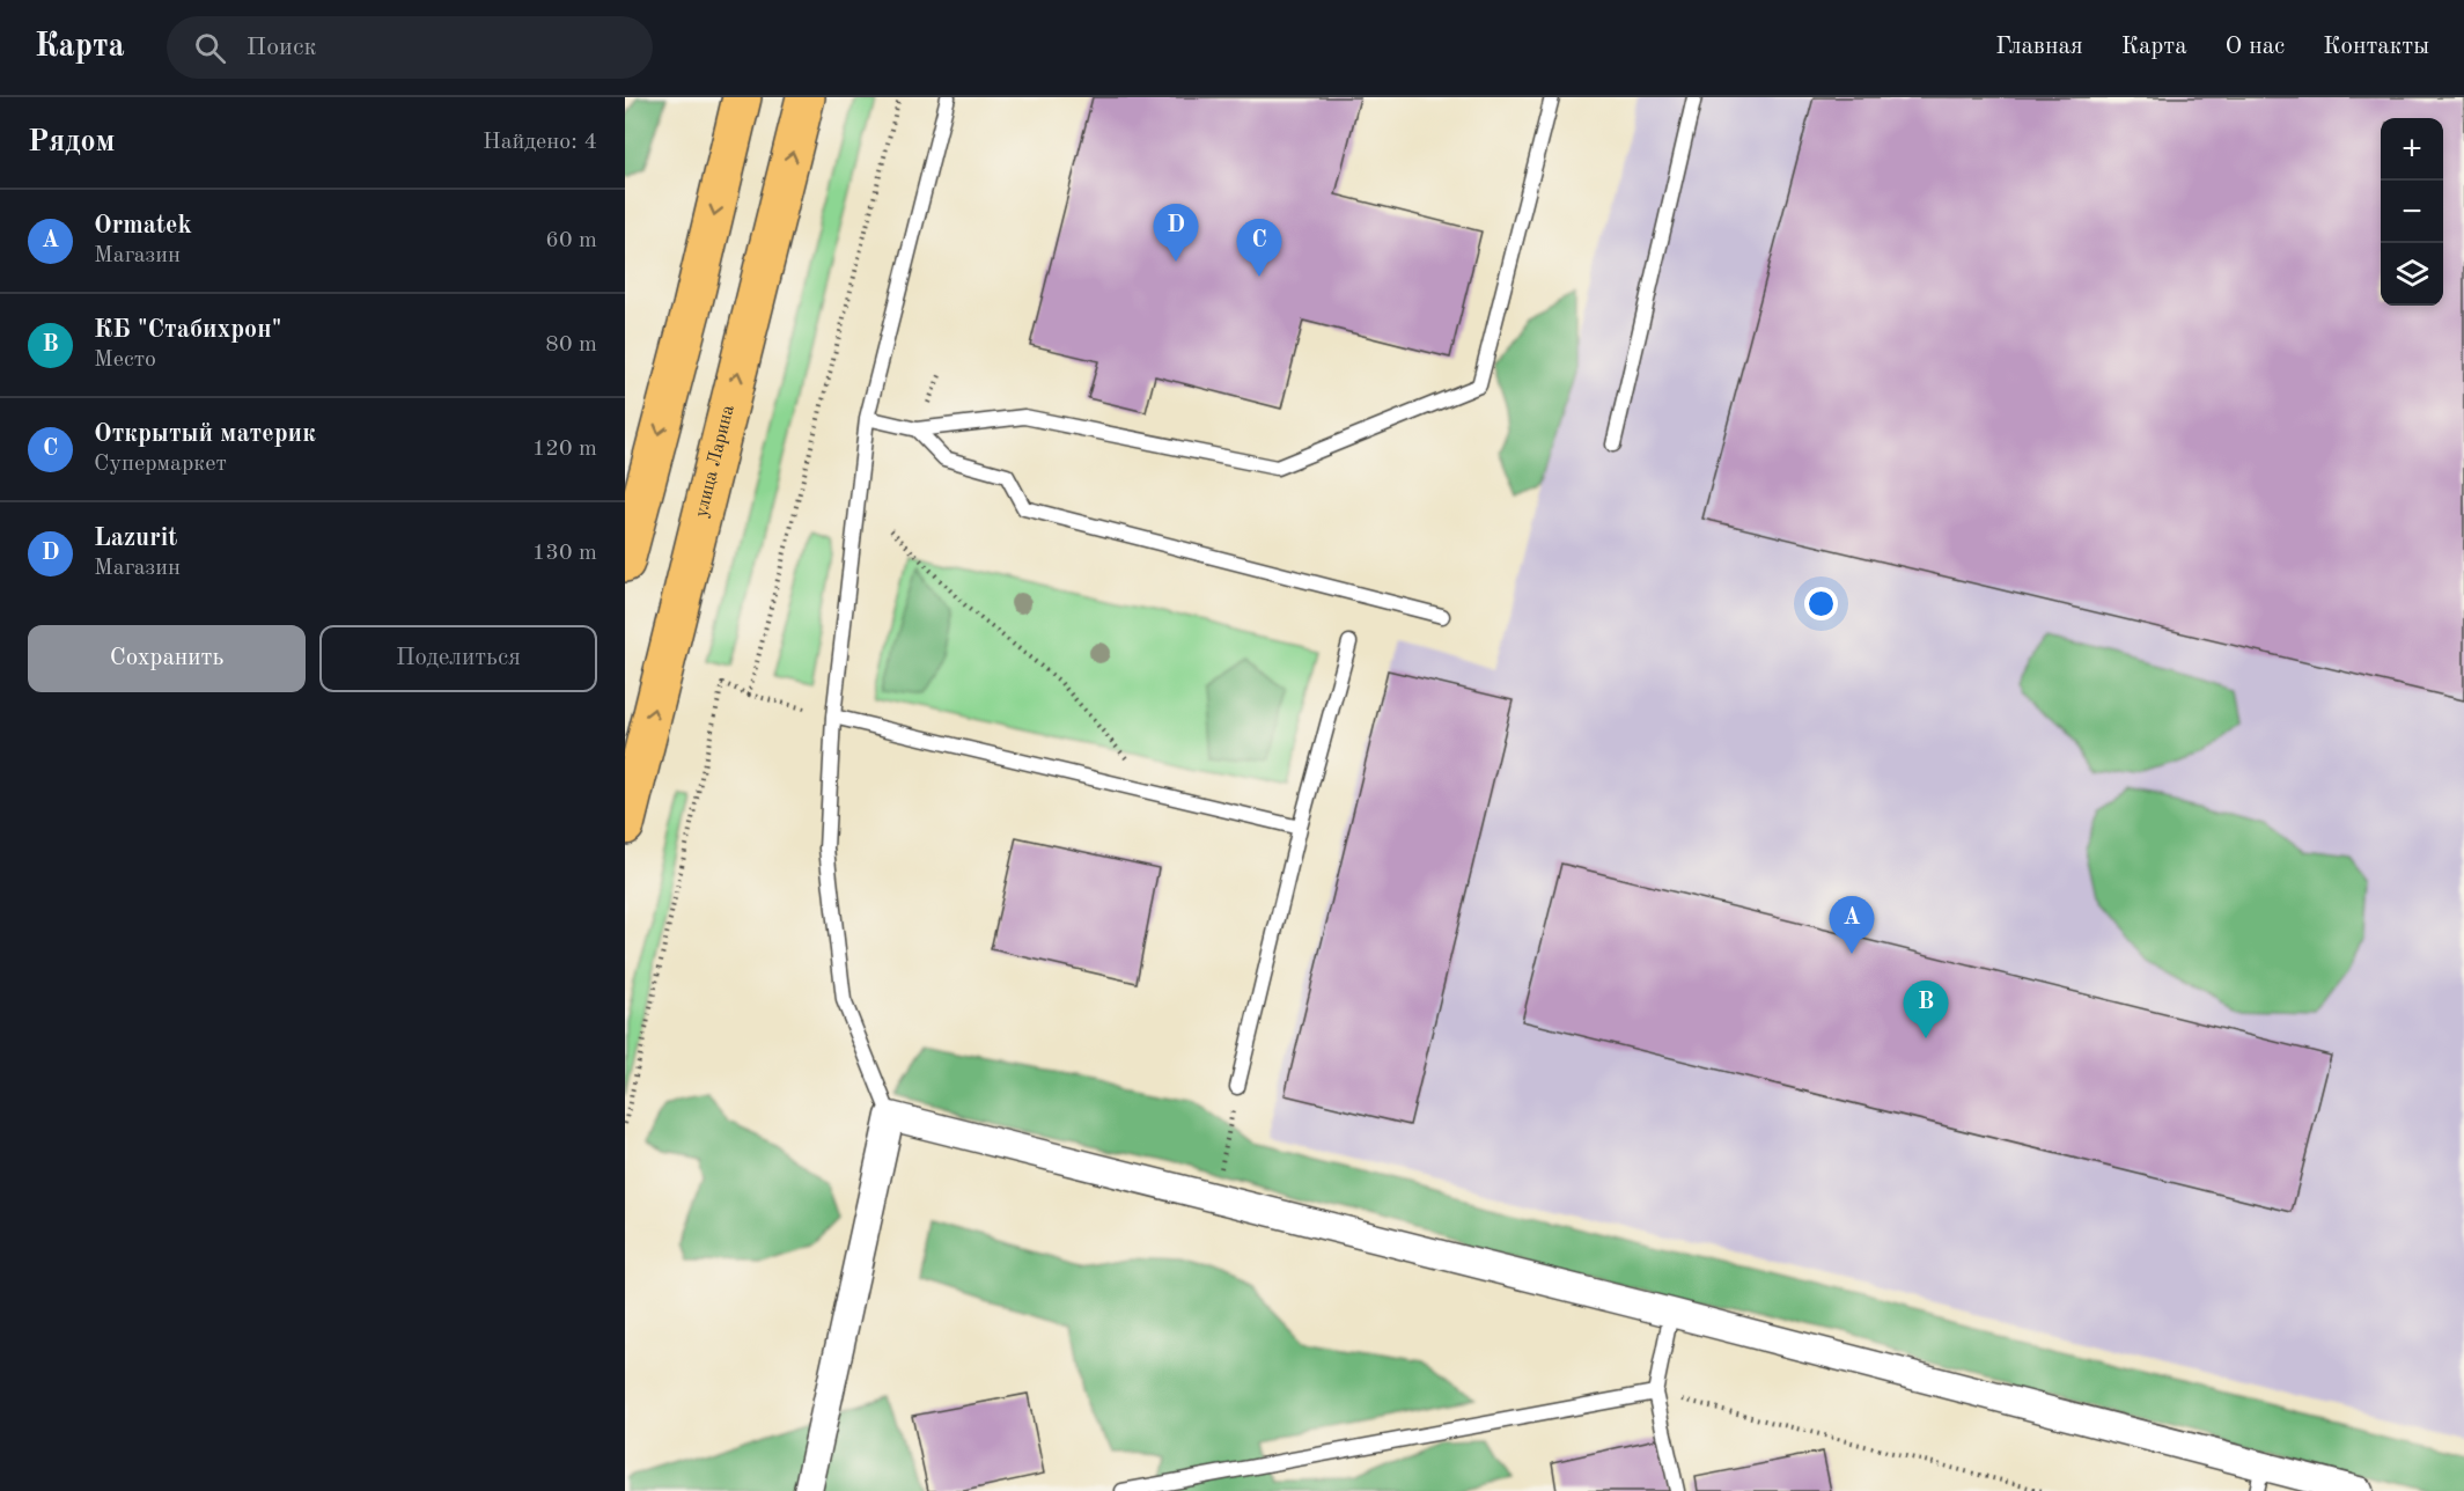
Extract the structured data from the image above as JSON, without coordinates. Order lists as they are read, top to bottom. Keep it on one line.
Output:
{"streets":{"main road":["улица Ларина"]},"page":{"header":"Карта","search":"Поиск","nav":["Главная","Карта","О нас","Контакты"],"heading":["Рядом","Найдено: 4"],"map_buttons":["+","−"],"list":[{"mark":"A","name":"Ormatek","note":"Магазин","value":"60 m"},{"mark":"B","name":"КБ \"Стабихрон\"","note":"Место","value":"80 m"},{"mark":"C","name":"Открытый материк","note":"Супермаркет","value":"120 m"},{"mark":"D","name":"Lazurit","note":"Магазин","value":"130 m"}],"pins":["D","C","A","B"],"buttons":["Сохранить","Поделиться"]}}
